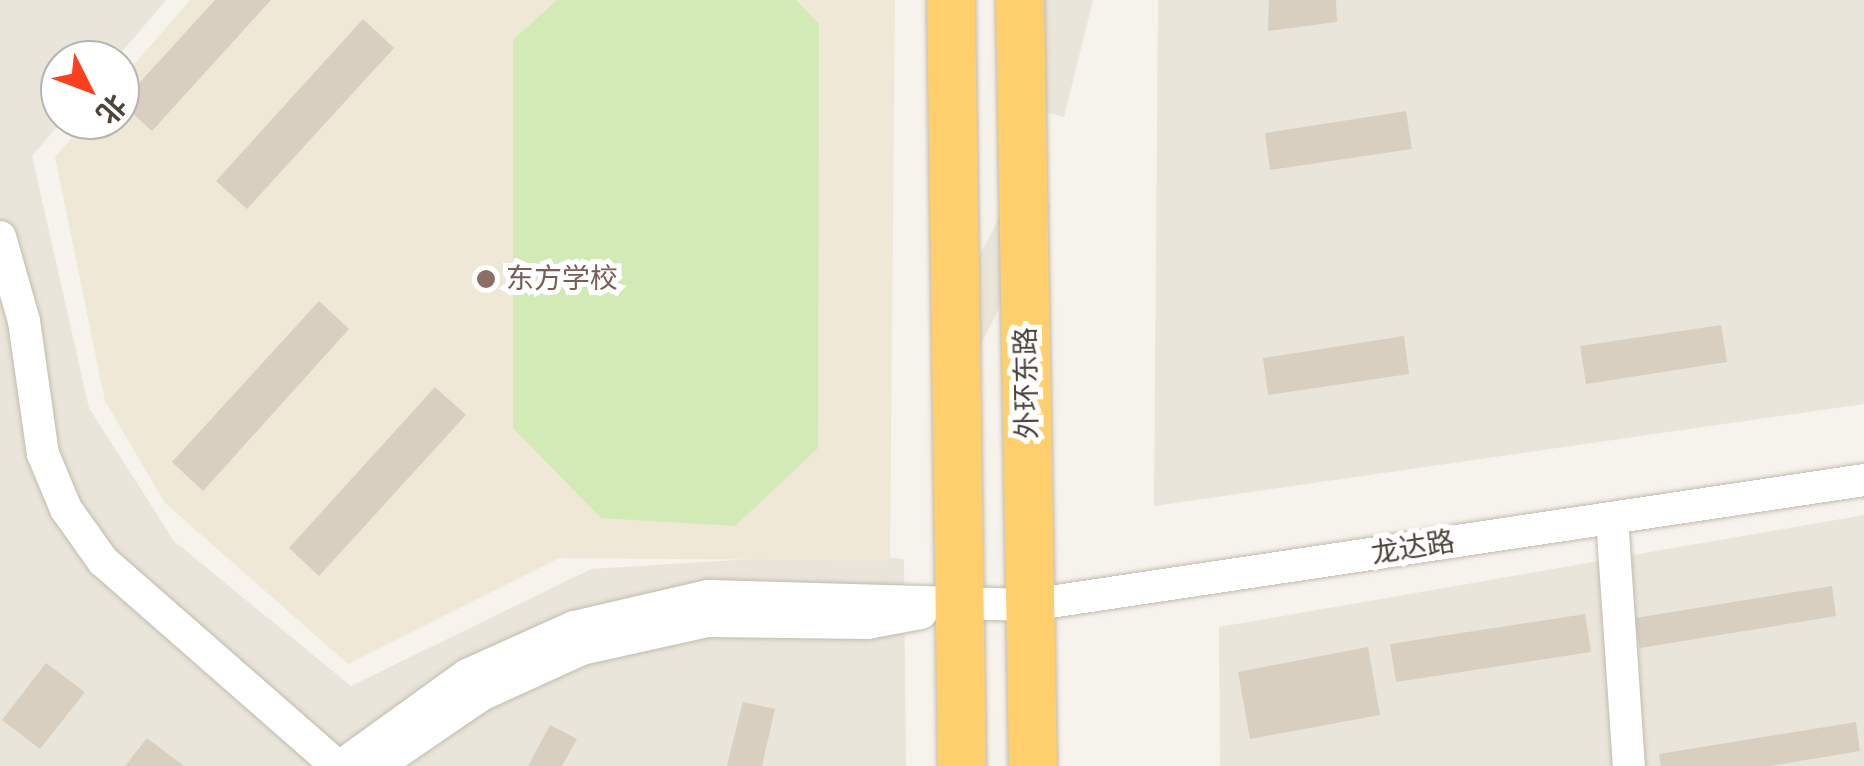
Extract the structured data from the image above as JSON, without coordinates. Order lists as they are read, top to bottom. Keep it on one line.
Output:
{"streets":{"highway":["外环东路"],"street":["龙达路"]},"crossings":[["外环东路","龙达路"]],"places":["东方学校"],"north":"bottom right"}
